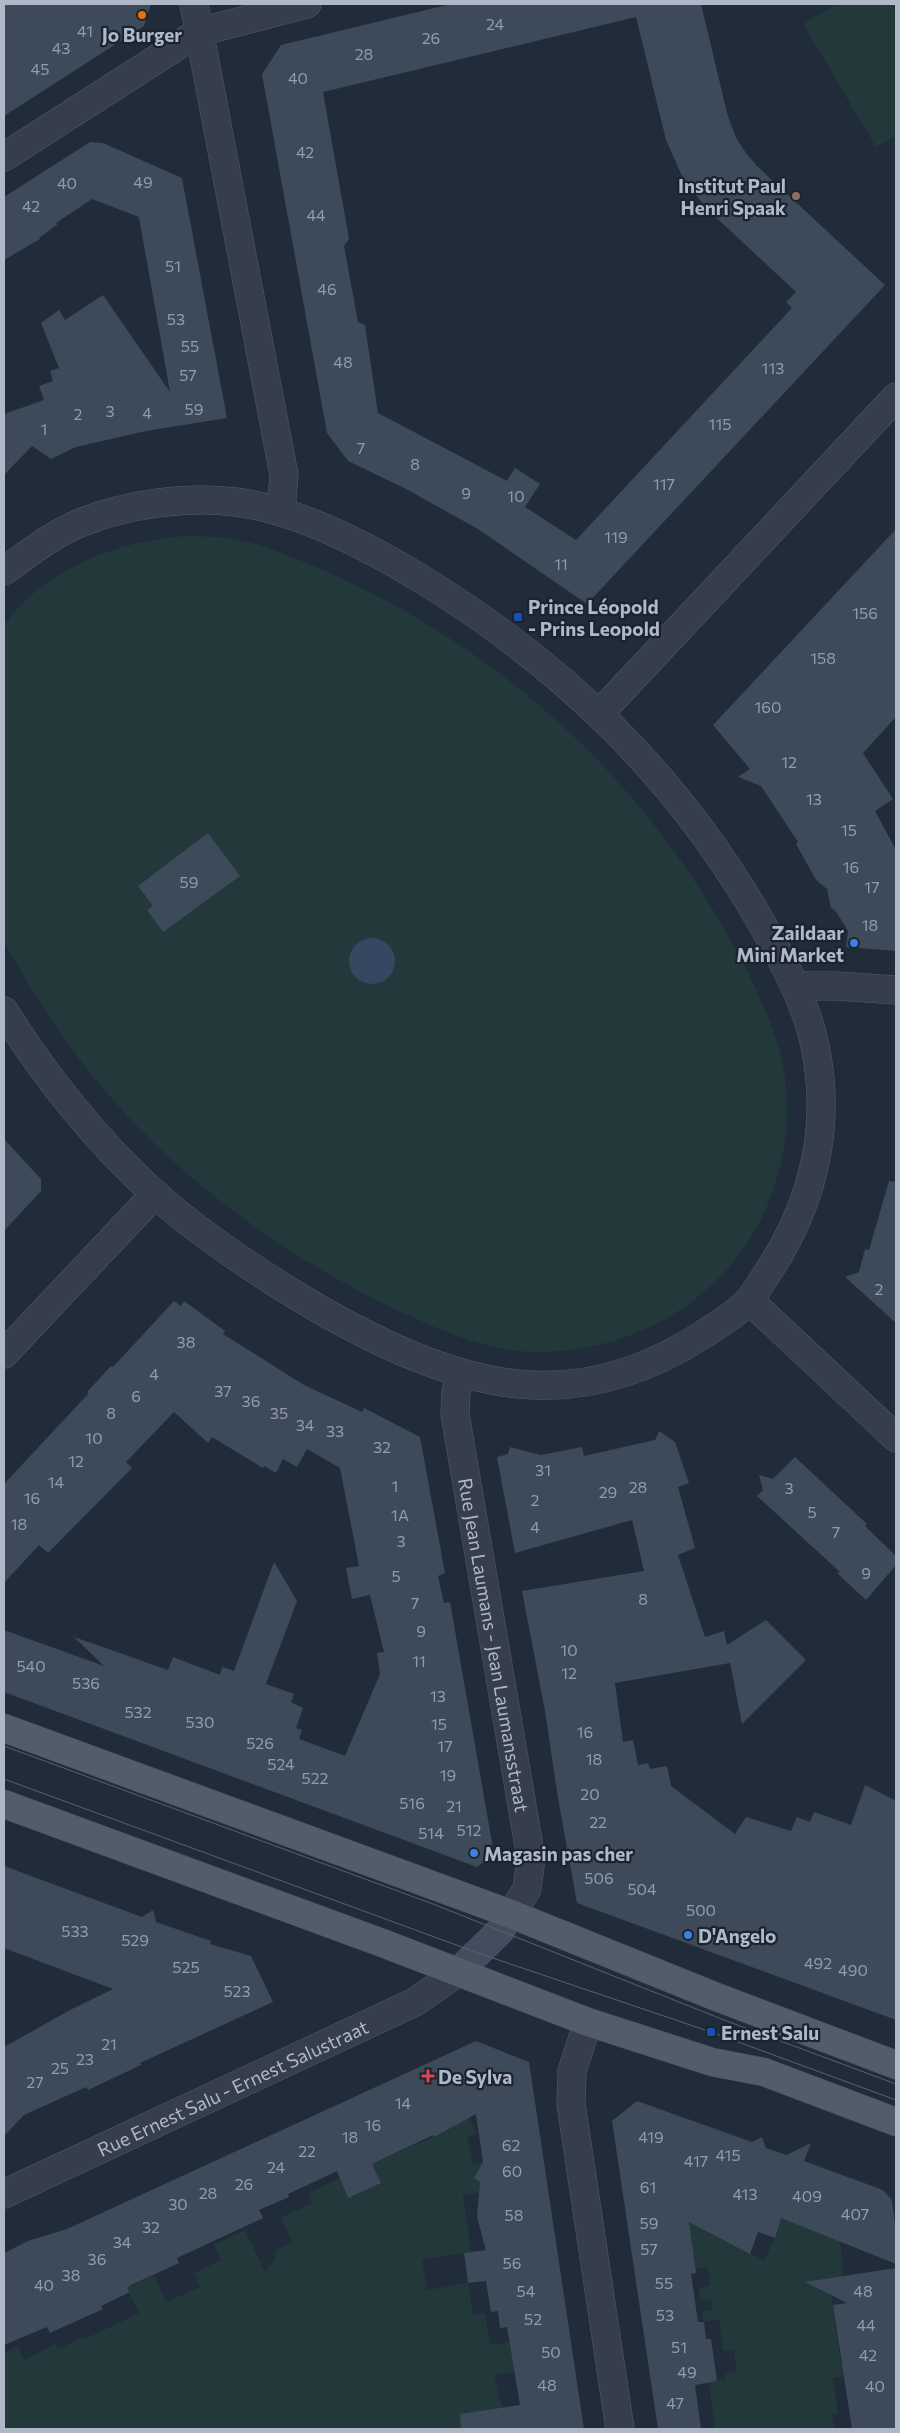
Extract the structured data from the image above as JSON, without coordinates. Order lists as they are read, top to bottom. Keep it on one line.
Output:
{"streets":{"street":["Rue Jean Laumans - Jean Laumansstraat","Rue Ernest Salu - Ernest Salustraat"]},"places":{"other":["Jo Burger","Institut Paul Henri Spaak","Zaildaar Mini Market","Magasin pas cher","D'Angelo"],"transit":["Prince Léopold - Prins Leopold","Ernest Salu"],"health":["De Sylva"]},"house_numbers":["24","41","26","43","28","45","40","42","49","40","42","44","51","46","53","55","48","113","57","59","3","4","2","115","1","7","8","117","9","10","119","11","156","158","160","12","13","15","16","59","17","18","2","38","4","37","6","36","8","35","34","33","10","32","12","31","14","1","28","3","29","16","2","5","1A","18","4","7","3","9","5","8","7","9","10","11","540","12","536","13","532","530","15","16","526","17","18","524","19","522","20","516","21","22","512","514","506","504","500","533","529","492","525","490","523","21","23","25","27","14","16","18","419","62","22","415","417","24","60","26","61","28","413","409","30","407","58","59","32","34","57","36","56","38","55","40","54","48","53","52","44","51","50","42","49","48","40","47"]}
